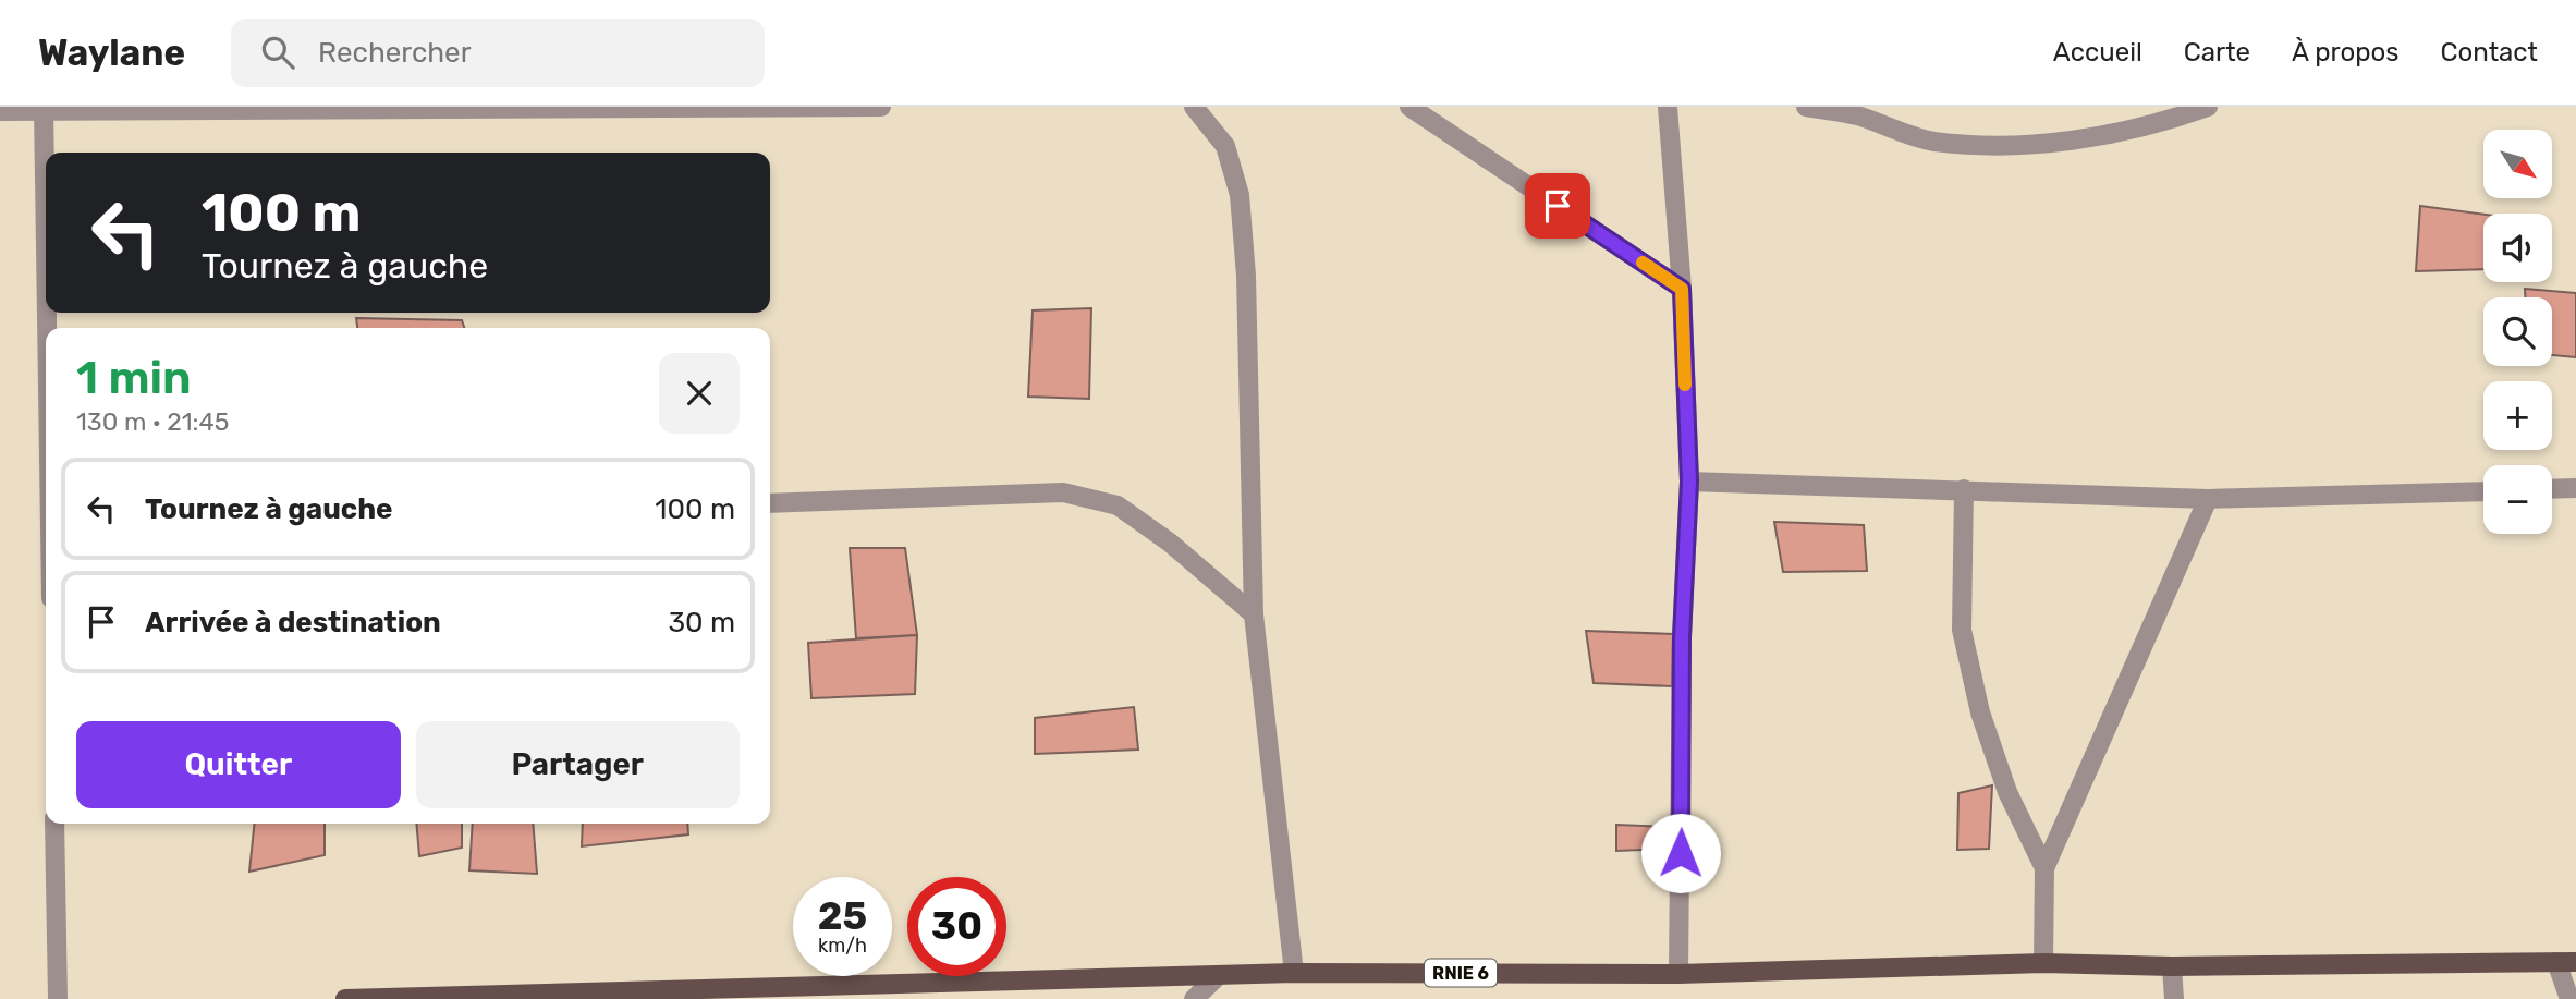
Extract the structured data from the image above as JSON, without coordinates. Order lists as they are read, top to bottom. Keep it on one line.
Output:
{"streets":{"main road":["RNIE 6"]},"north":"bottom right","page":{"header":"Waylane","search":"Rechercher","nav":["Accueil","Carte","À propos","Contact"],"map_buttons":["+","−"],"turn":["100 m","Tournez à gauche"],"heading":["1 min","130 m · 21:45"],"list":[{"name":"Tournez à gauche","value":"100 m"},{"name":"Arrivée à destination","value":"30 m"}],"buttons":["Quitter","Partager"],"speed":"25 km/h","limit":"30"}}
